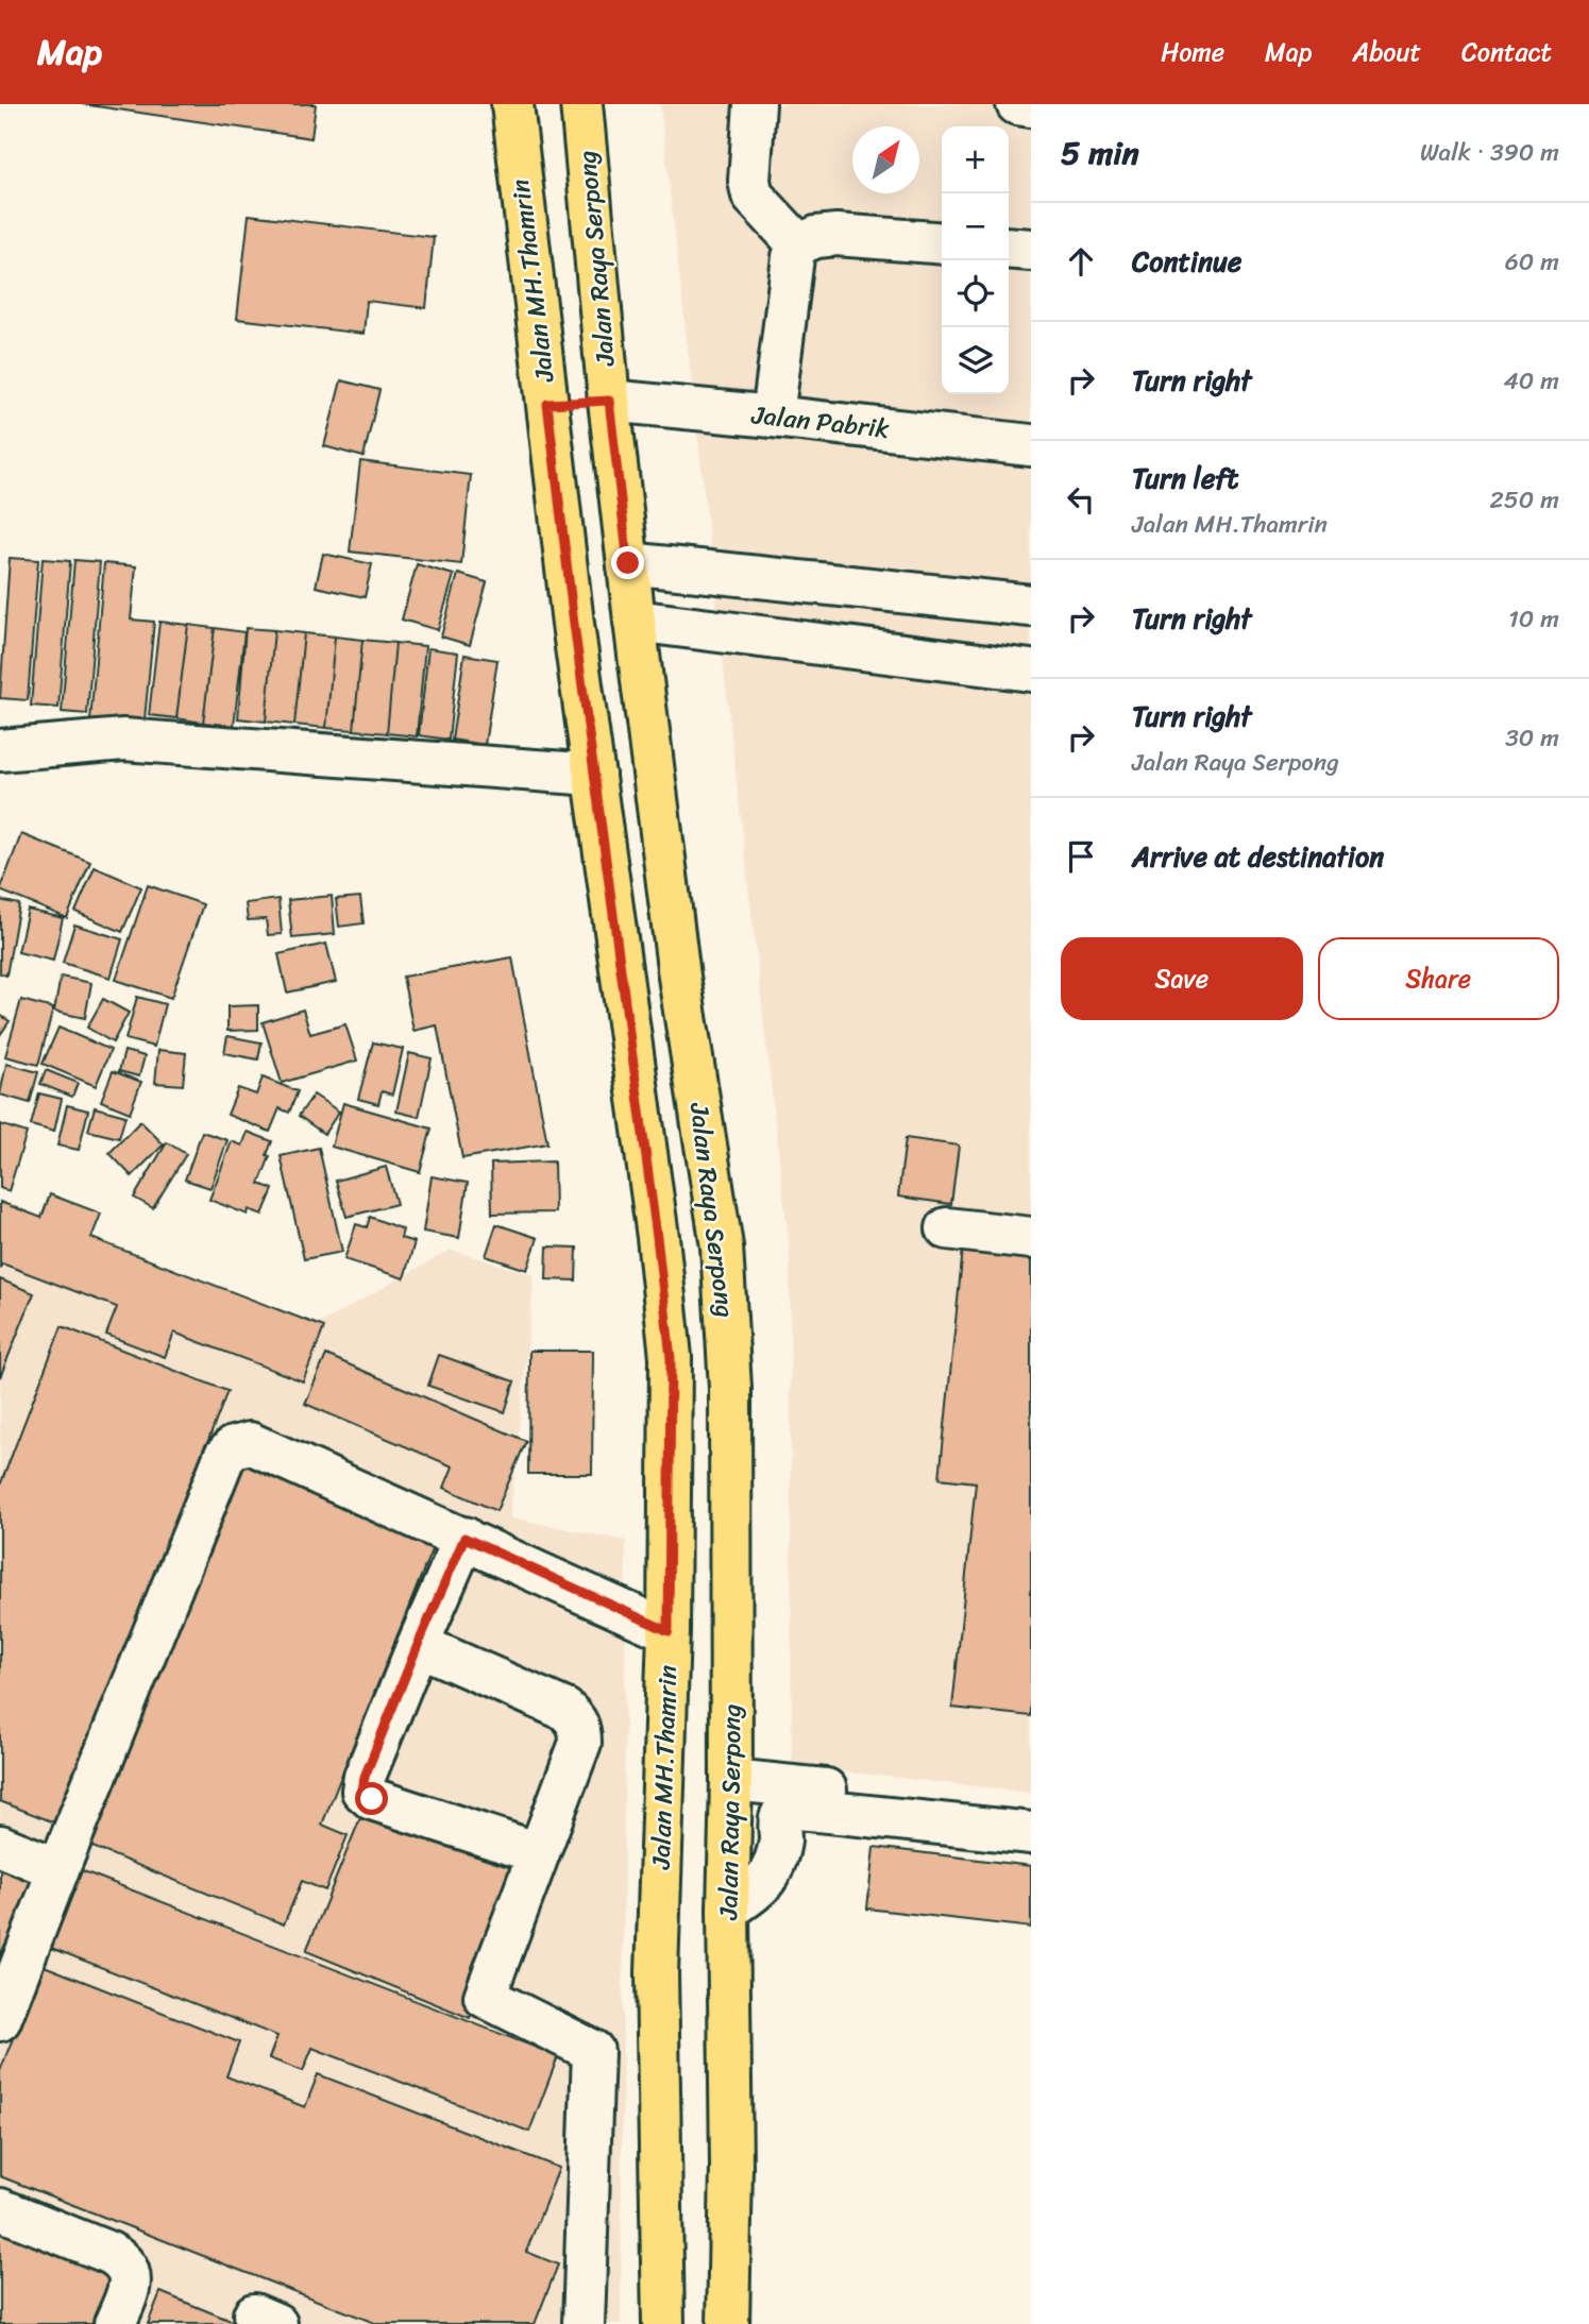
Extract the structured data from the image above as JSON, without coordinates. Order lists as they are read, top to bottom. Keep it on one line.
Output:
{"streets":{"main road":["Jalan Raya Serpong","Jalan MH.Thamrin"],"lane":["Jalan Pabrik"]},"crossings":[["Jalan Raya Serpong","Jalan Pabrik"]],"north":"top right","page":{"header":"Map","nav":["Home","Map","About","Contact"],"heading":["5 min","Walk · 390 m"],"map_buttons":["+","−"],"list":[["Continue","60 m"],["Turn right","40 m"],["Turn left","Jalan MH.Thamrin","250 m"],["Turn right","10 m"],["Turn right","Jalan Raya Serpong","30 m"],"Arrive at destination"],"buttons":["Save","Share"]}}
